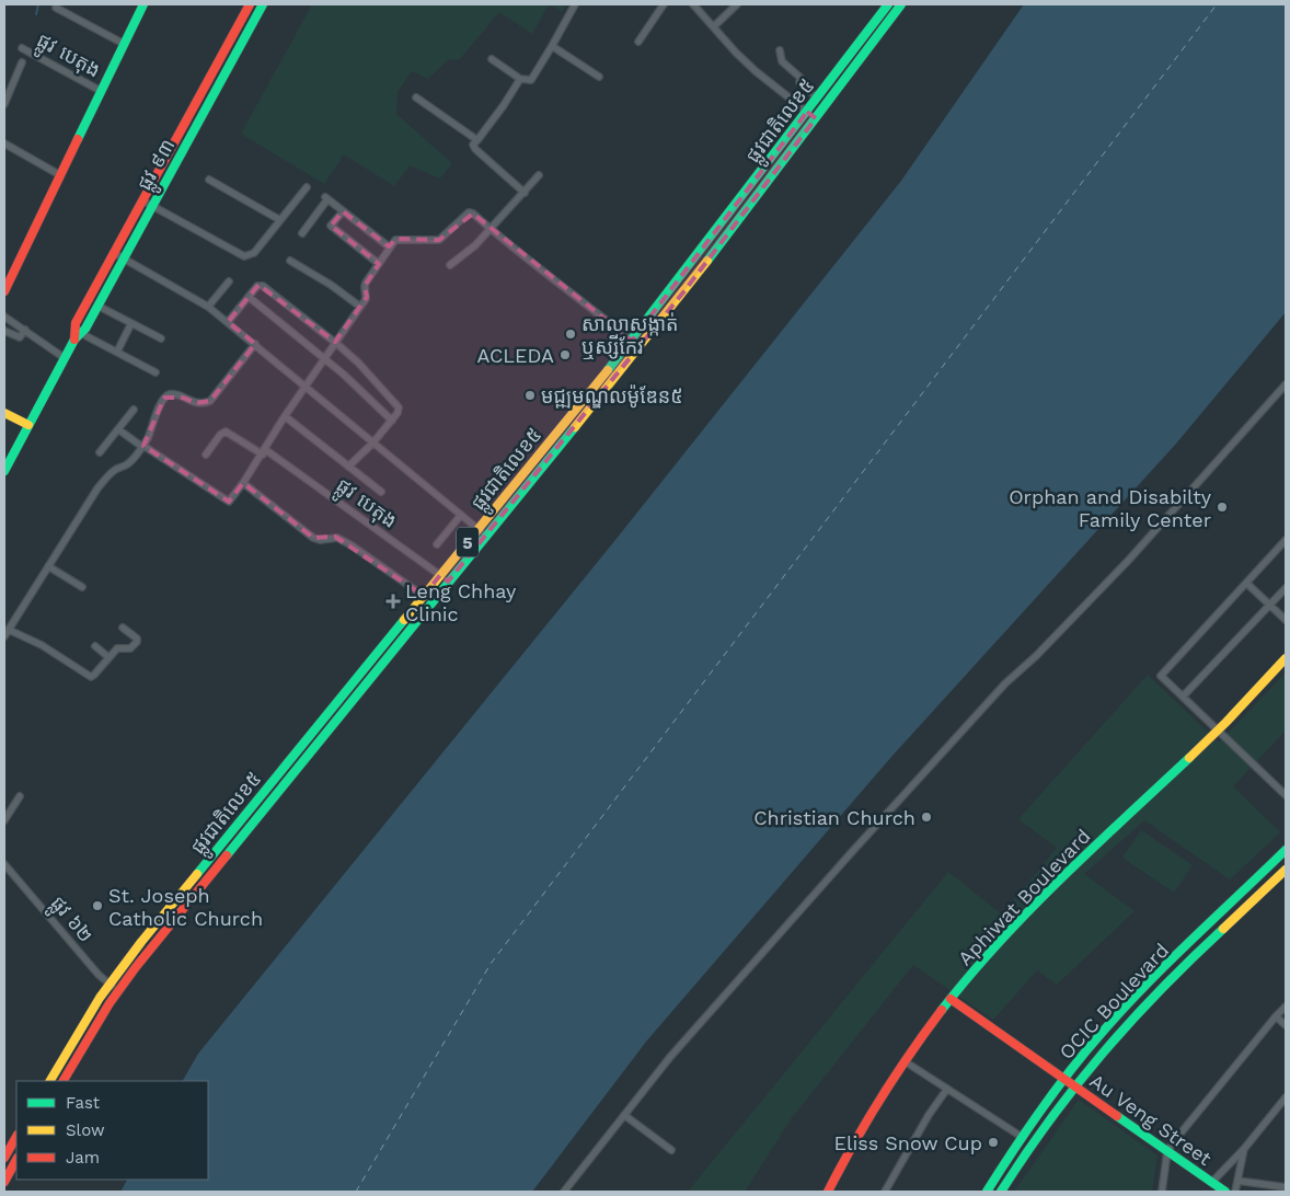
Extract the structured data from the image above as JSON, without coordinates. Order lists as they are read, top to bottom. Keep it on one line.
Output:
{"streets":{"main road":["ផ្លូវជាតិលេខ៥","ផ្លូវ ៩៣","5","Aphiwat Boulevard","OCIC Boulevard","Au Veng Street"],"street":["ផ្លូវ បេតុង","ផ្លូវ ៦២"]},"crossings":[["ផ្លូវ បេតុង","ផ្លូវជាតិលេខ៥"],["ផ្លូវជាតិលេខ៥","ផ្លូវ ៦២"],["Aphiwat Boulevard","Au Veng Street"],["OCIC Boulevard","Au Veng Street"]],"places":{"other":["សាលាសង្កាត់ ឬស្សីកែវ","ACLEDA","មជ្ឍមណ្ឌលម៉ូឌែន៥","Orphan and Disabilty Family Center","Christian Church","St. Joseph Catholic Church","Eliss Snow Cup"],"health":["Leng Chhay Clinic"]},"legend":["Fast","Slow","Jam"]}
